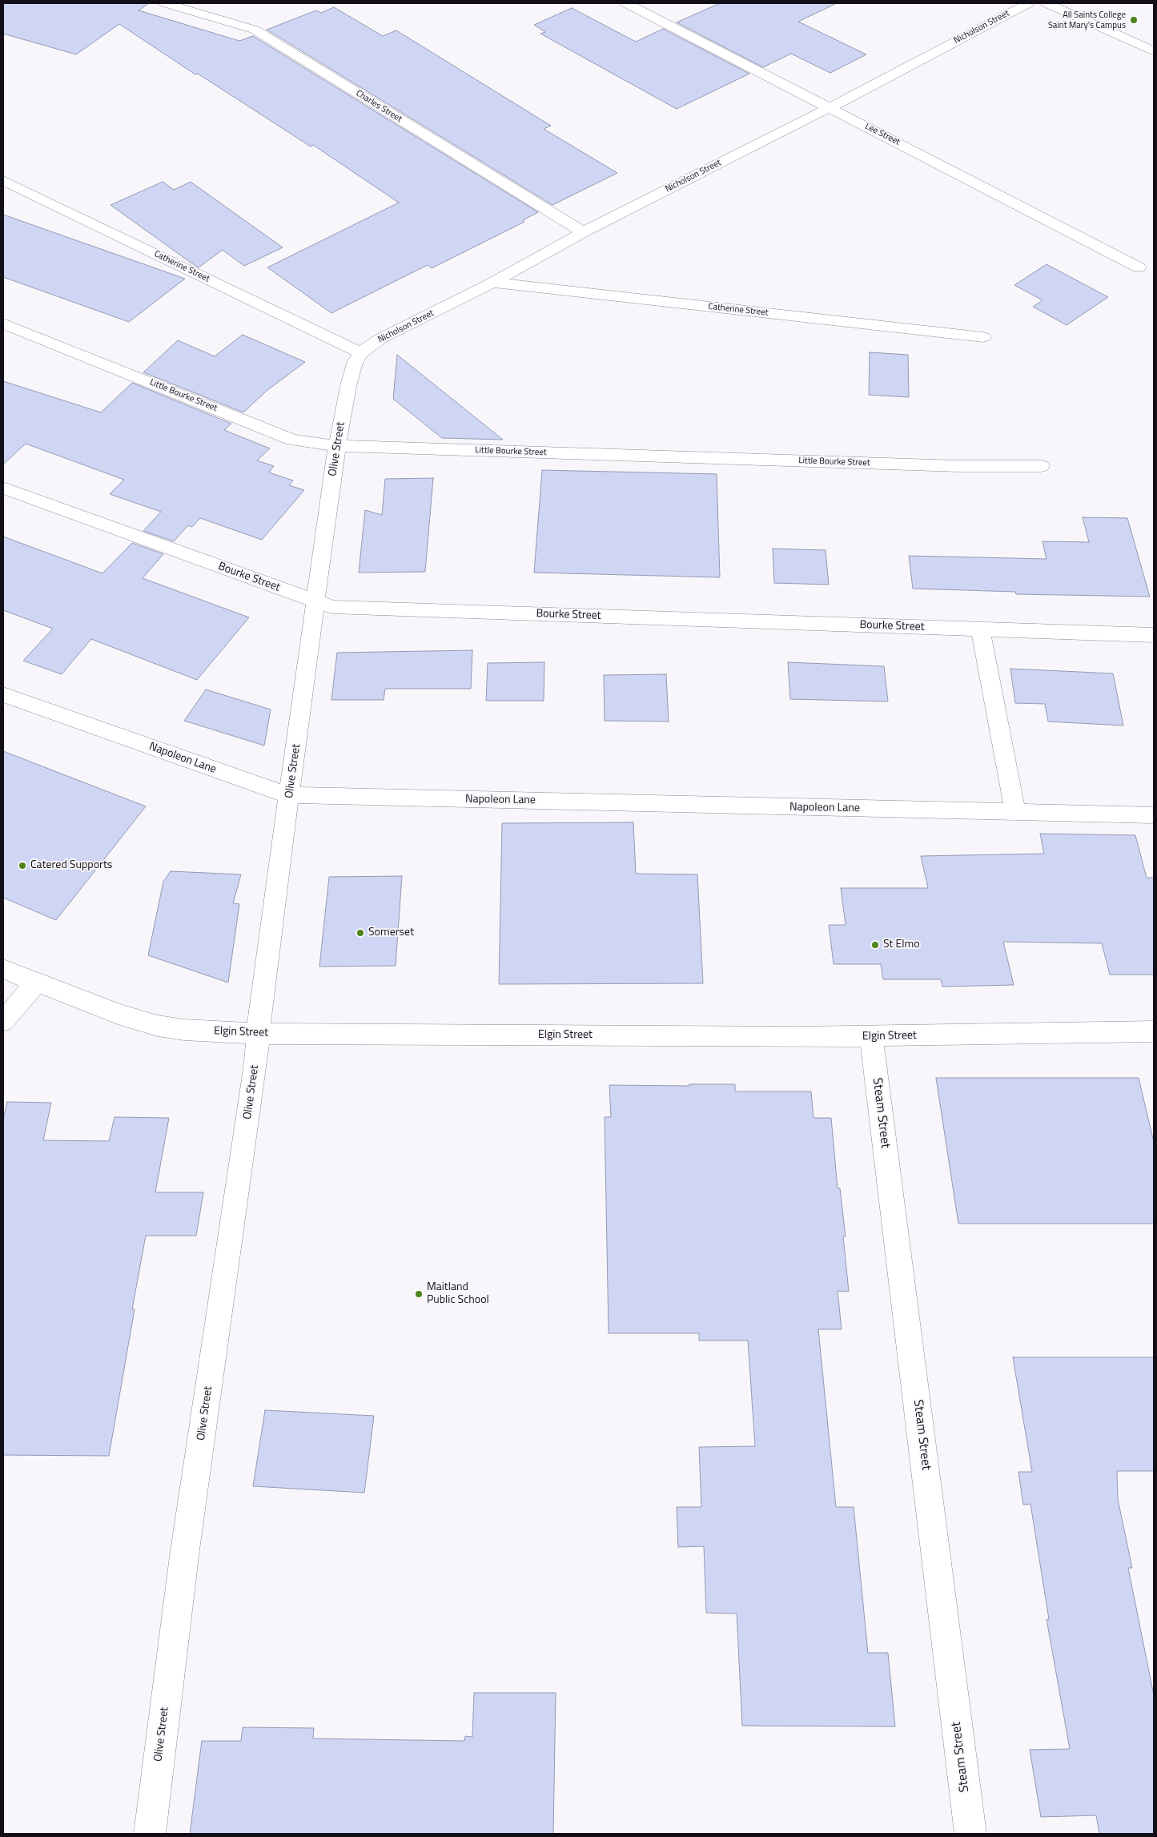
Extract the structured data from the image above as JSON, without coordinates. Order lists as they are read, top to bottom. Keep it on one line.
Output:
{"streets":{"street":["Nicholson Street","Charles Street","Lee Street","Catherine Street","Little Bourke Street","Olive Street","Bourke Street","Napoleon Lane","Elgin Street","Steam Street"]},"crossings":[["Nicholson Street","Charles Street"],["Nicholson Street","Lee Street"],["Nicholson Street","Catherine Street"],["Nicholson Street","Olive Street"],["Catherine Street","Olive Street"],["Little Bourke Street","Olive Street"],["Olive Street","Bourke Street"],["Olive Street","Napoleon Lane"],["Olive Street","Elgin Street"],["Elgin Street","Steam Street"]],"places":["All Saints College Saint Mary's Campus","Catered Supports","Somerset","St Elmo","Maitland Public School"]}
